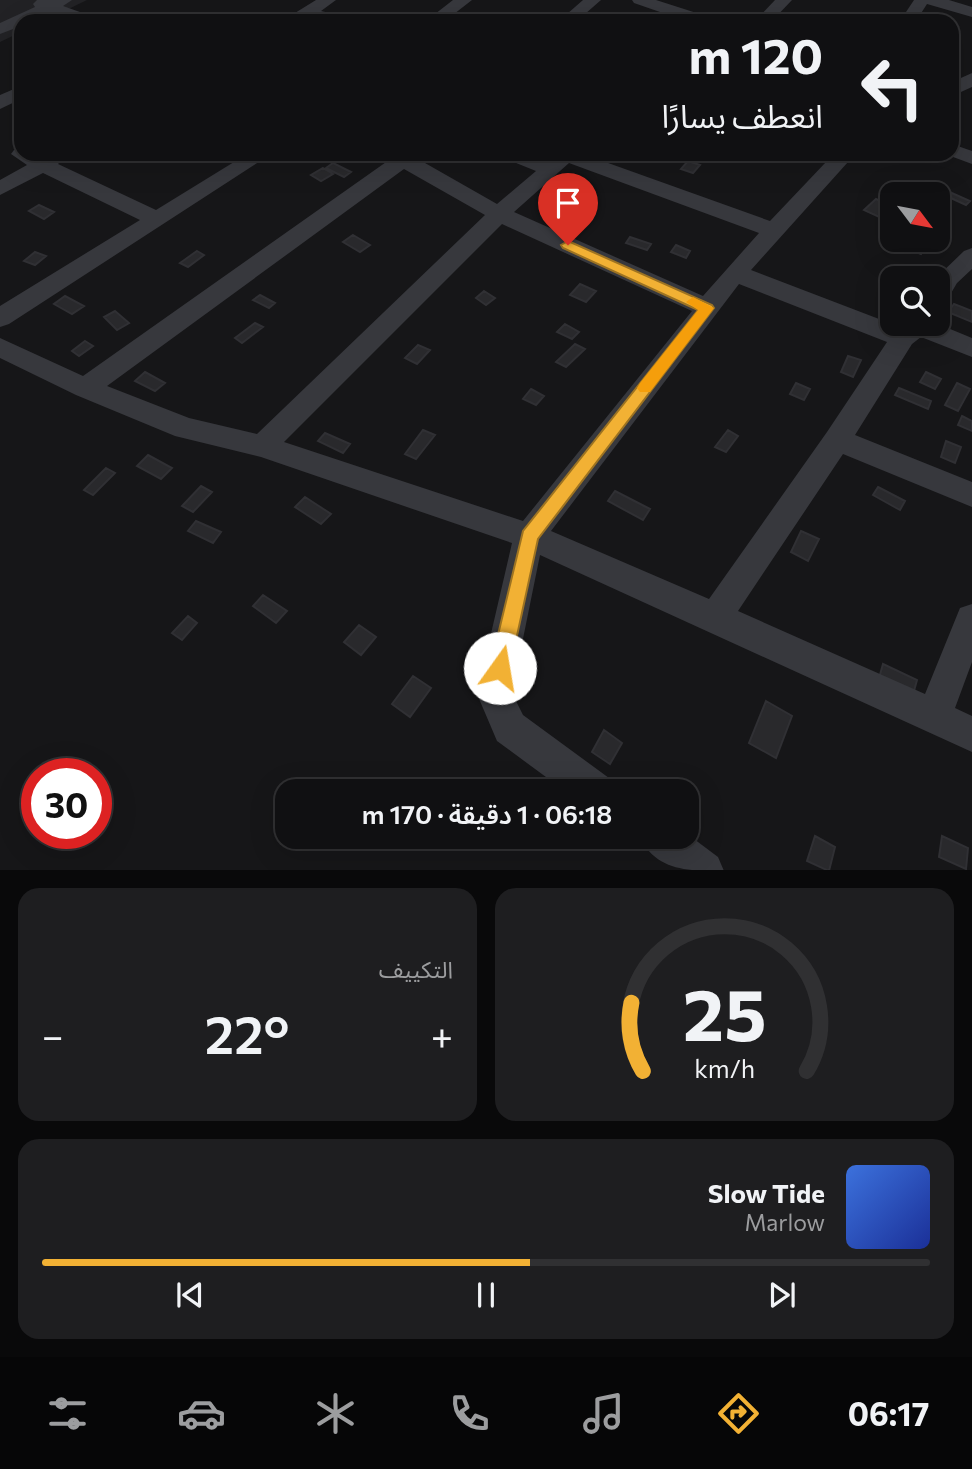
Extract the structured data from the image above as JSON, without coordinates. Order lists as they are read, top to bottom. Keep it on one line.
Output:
{"north":"bottom right","page":{"turn":["120 m","انعطف يسارًا"],"limit":"30","trip":"06:18 · 1 دقيقة · 170 m","tile":"التكييف","heat":["−","22°","+"],"song":["Slow Tide","Marlow"],"tabs":"06:17","gauge":["25","km/h"]}}
